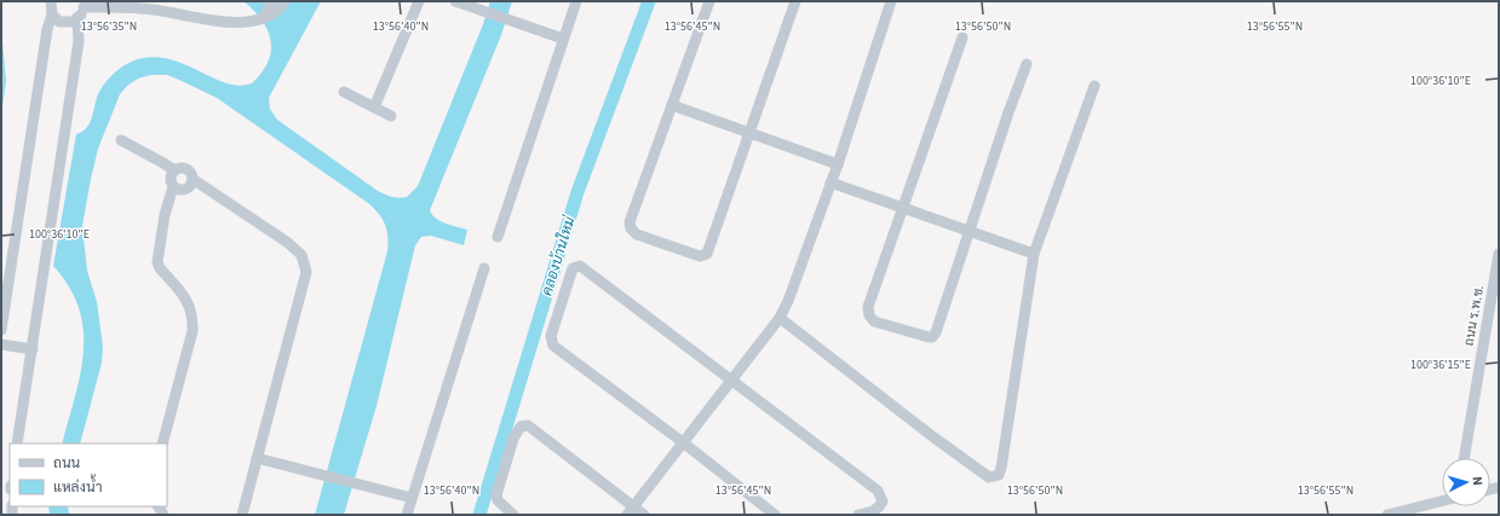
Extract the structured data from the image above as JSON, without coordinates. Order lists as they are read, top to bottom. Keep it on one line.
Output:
{"streets":{"street":["ถนน ร.พ.ช."]},"water":["คลองบ้านใหม่"],"legend":["ถนน","แหล่งน้ำ"],"north":"right","coordinates":["13°56'35\"N","13°56'40\"N","13°56'45\"N","13°56'50\"N","13°56'55\"N","100°36'10\"E","100°36'15\"E"]}
